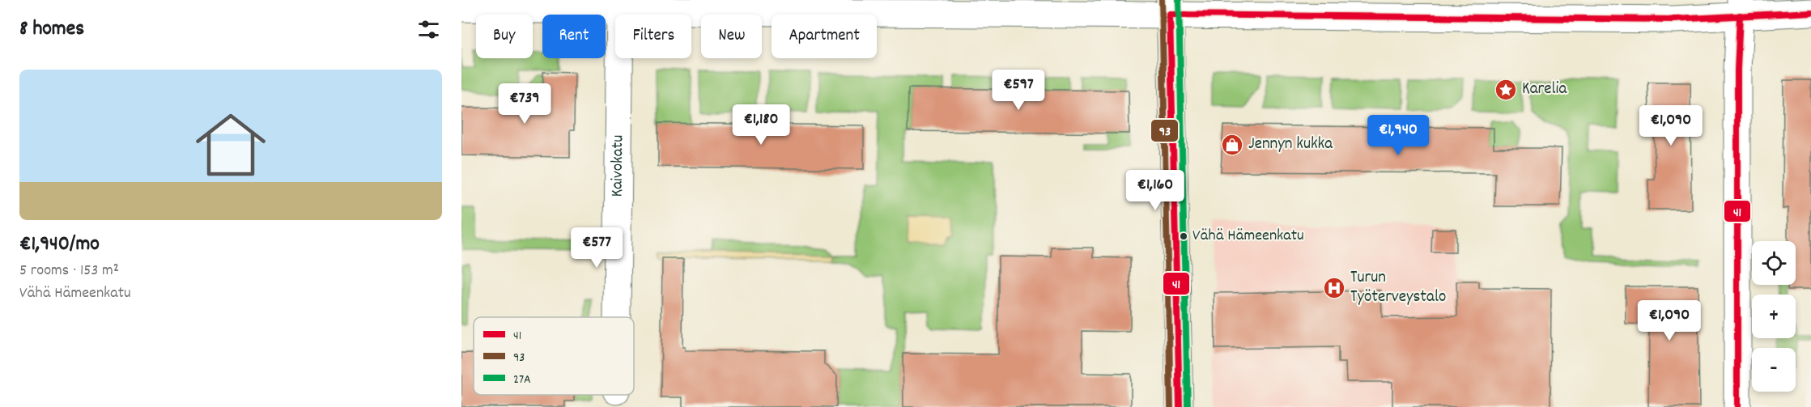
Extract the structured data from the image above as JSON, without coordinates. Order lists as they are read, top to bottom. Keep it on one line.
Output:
{"streets":{"street":["Kaivokatu"]},"places":{"place":["Karelia"],"shop":["Jennyn kukka"],"other":["Vähä Hämeenkatu"],"hospital":["Turun Työterveystalo"]},"lines":["transit line 93","transit line 27A","transit line 41"],"legend":["41","93","27A"],"page":{"heading":"8 homes","chip":["Buy","Rent","Filters","New","Apartment"],"list":[{"name":"€1,940/mo","note":"5 rooms · 153 m² · Vähä Hämeenkatu"}],"price":["€597","€739","€1,180","€1,090","€1,940","€1,160","€577","€1,090"],"map_buttons":["+","−"]}}
